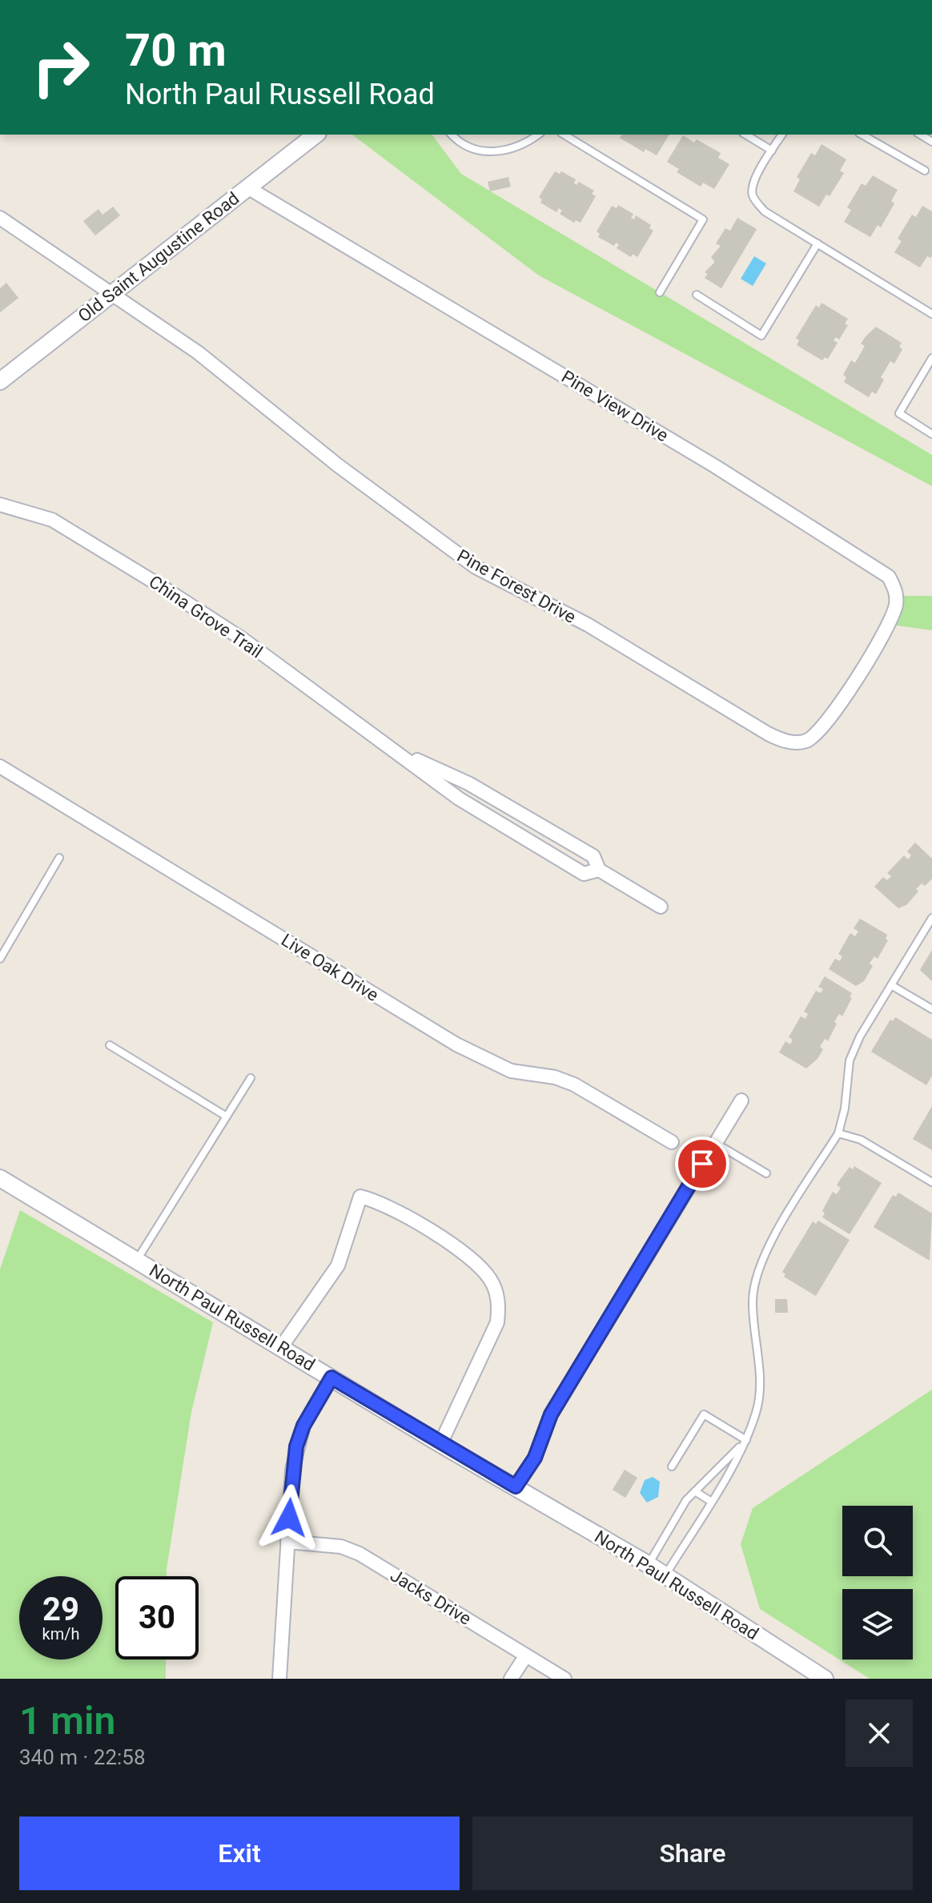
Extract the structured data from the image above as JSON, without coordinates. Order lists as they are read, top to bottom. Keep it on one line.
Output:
{"streets":{"street":["Old Saint Augustine Road","Pine View Drive","Pine Forest Drive","China Grove Trail","Live Oak Drive","North Paul Russell Road","Jacks Drive"]},"crossings":[["Old Saint Augustine Road","Pine View Drive"],["Old Saint Augustine Road","Pine Forest Drive"],["Pine View Drive","Pine Forest Drive"]],"page":{"turn":["70 m","North Paul Russell Road"],"speed":"29 km/h","limit":"30","heading":["1 min","340 m · 22:58"],"buttons":["Exit","Share"]}}
